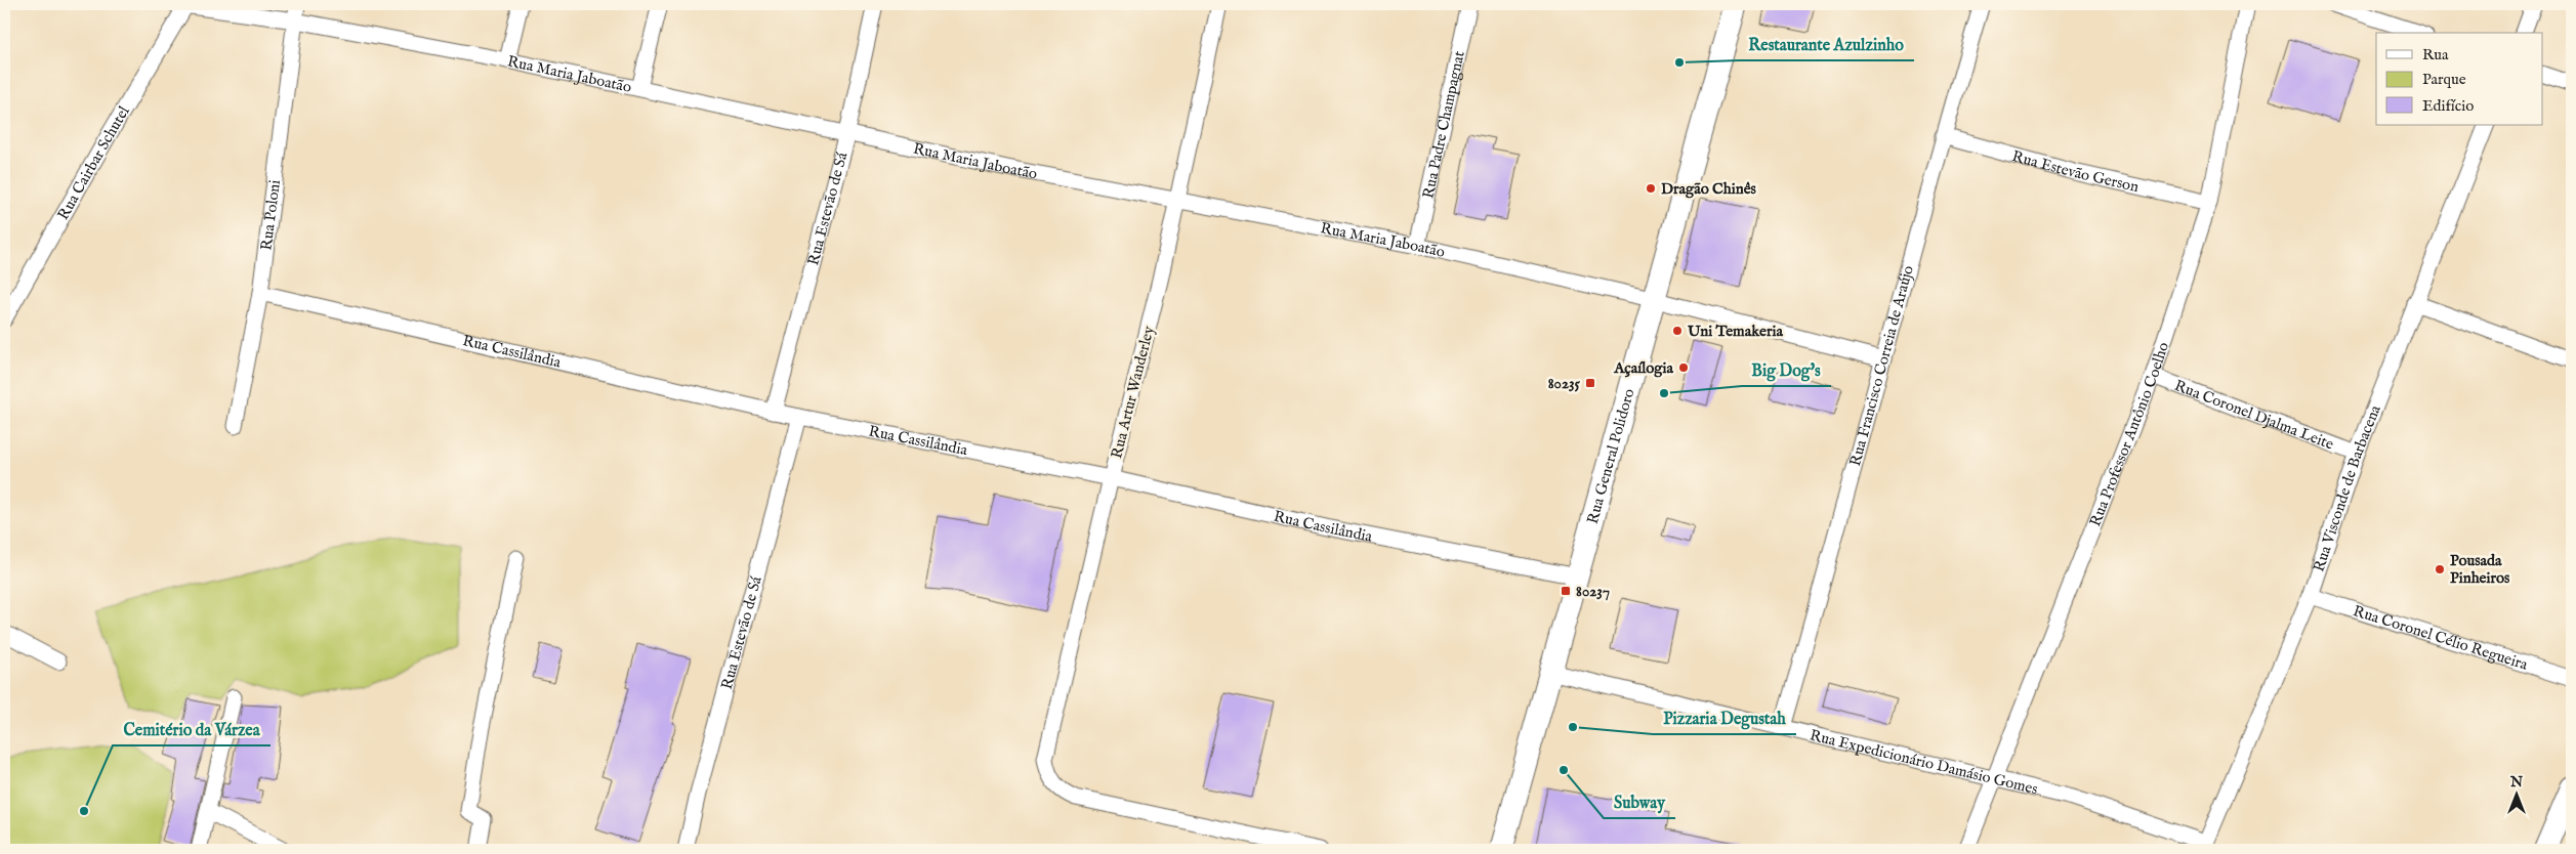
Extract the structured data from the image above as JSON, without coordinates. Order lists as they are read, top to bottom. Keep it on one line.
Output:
{"streets":{"street":["Rua Maria Jaboatão","Rua Padre Champagnat","Rua Cairbar Schutel","Rua Estevão Gerson","Rua Estevão de Sá","Rua Poloni","Rua Cassilândia","Rua Francisco Correia de Araújo","Rua Artur Wanderley","Rua Coronel Djalma Leite","Rua Professor Antônio Coelho","Rua General Polidoro","Rua Visconde de Barbacena","Rua Coronel Célio Regueira","Rua Expedicionário Damásio Gomes"]},"crossings":[["Rua Maria Jaboatão","Rua Padre Champagnat"],["Rua Maria Jaboatão","Rua Cairbar Schutel"],["Rua Maria Jaboatão","Rua Estevão de Sá"],["Rua Maria Jaboatão","Rua Poloni"],["Rua Maria Jaboatão","Rua Francisco Correia de Araújo"],["Rua Maria Jaboatão","Rua Artur Wanderley"],["Rua Maria Jaboatão","Rua General Polidoro"],["Rua Estevão Gerson","Rua Francisco Correia de Araújo"],["Rua Estevão Gerson","Rua Professor Antônio Coelho"],["Rua Estevão de Sá","Rua Cassilândia"],["Rua Poloni","Rua Cassilândia"],["Rua Cassilândia","Rua Artur Wanderley"],["Rua Cassilândia","Rua General Polidoro"],["Rua Francisco Correia de Araújo","Rua Expedicionário Damásio Gomes"],["Rua Coronel Djalma Leite","Rua Professor Antônio Coelho"],["Rua Coronel Djalma Leite","Rua Visconde de Barbacena"],["Rua Professor Antônio Coelho","Rua Expedicionário Damásio Gomes"],["Rua General Polidoro","Rua Expedicionário Damásio Gomes"],["Rua Visconde de Barbacena","Rua Coronel Célio Regueira"],["Rua Visconde de Barbacena","Rua Expedicionário Damásio Gomes"]],"places":{"other":["Restaurante Azulzinho","Dragão Chinês","Uni Temakeria","Açaílogia","Big Dog's","Pousada Pinheiros","Pizzaria Degustah","Subway","Cemitério da Várzea"],"transit":["80235","80237"]},"legend":["Rua","Parque","Edifício"],"north":"top"}
